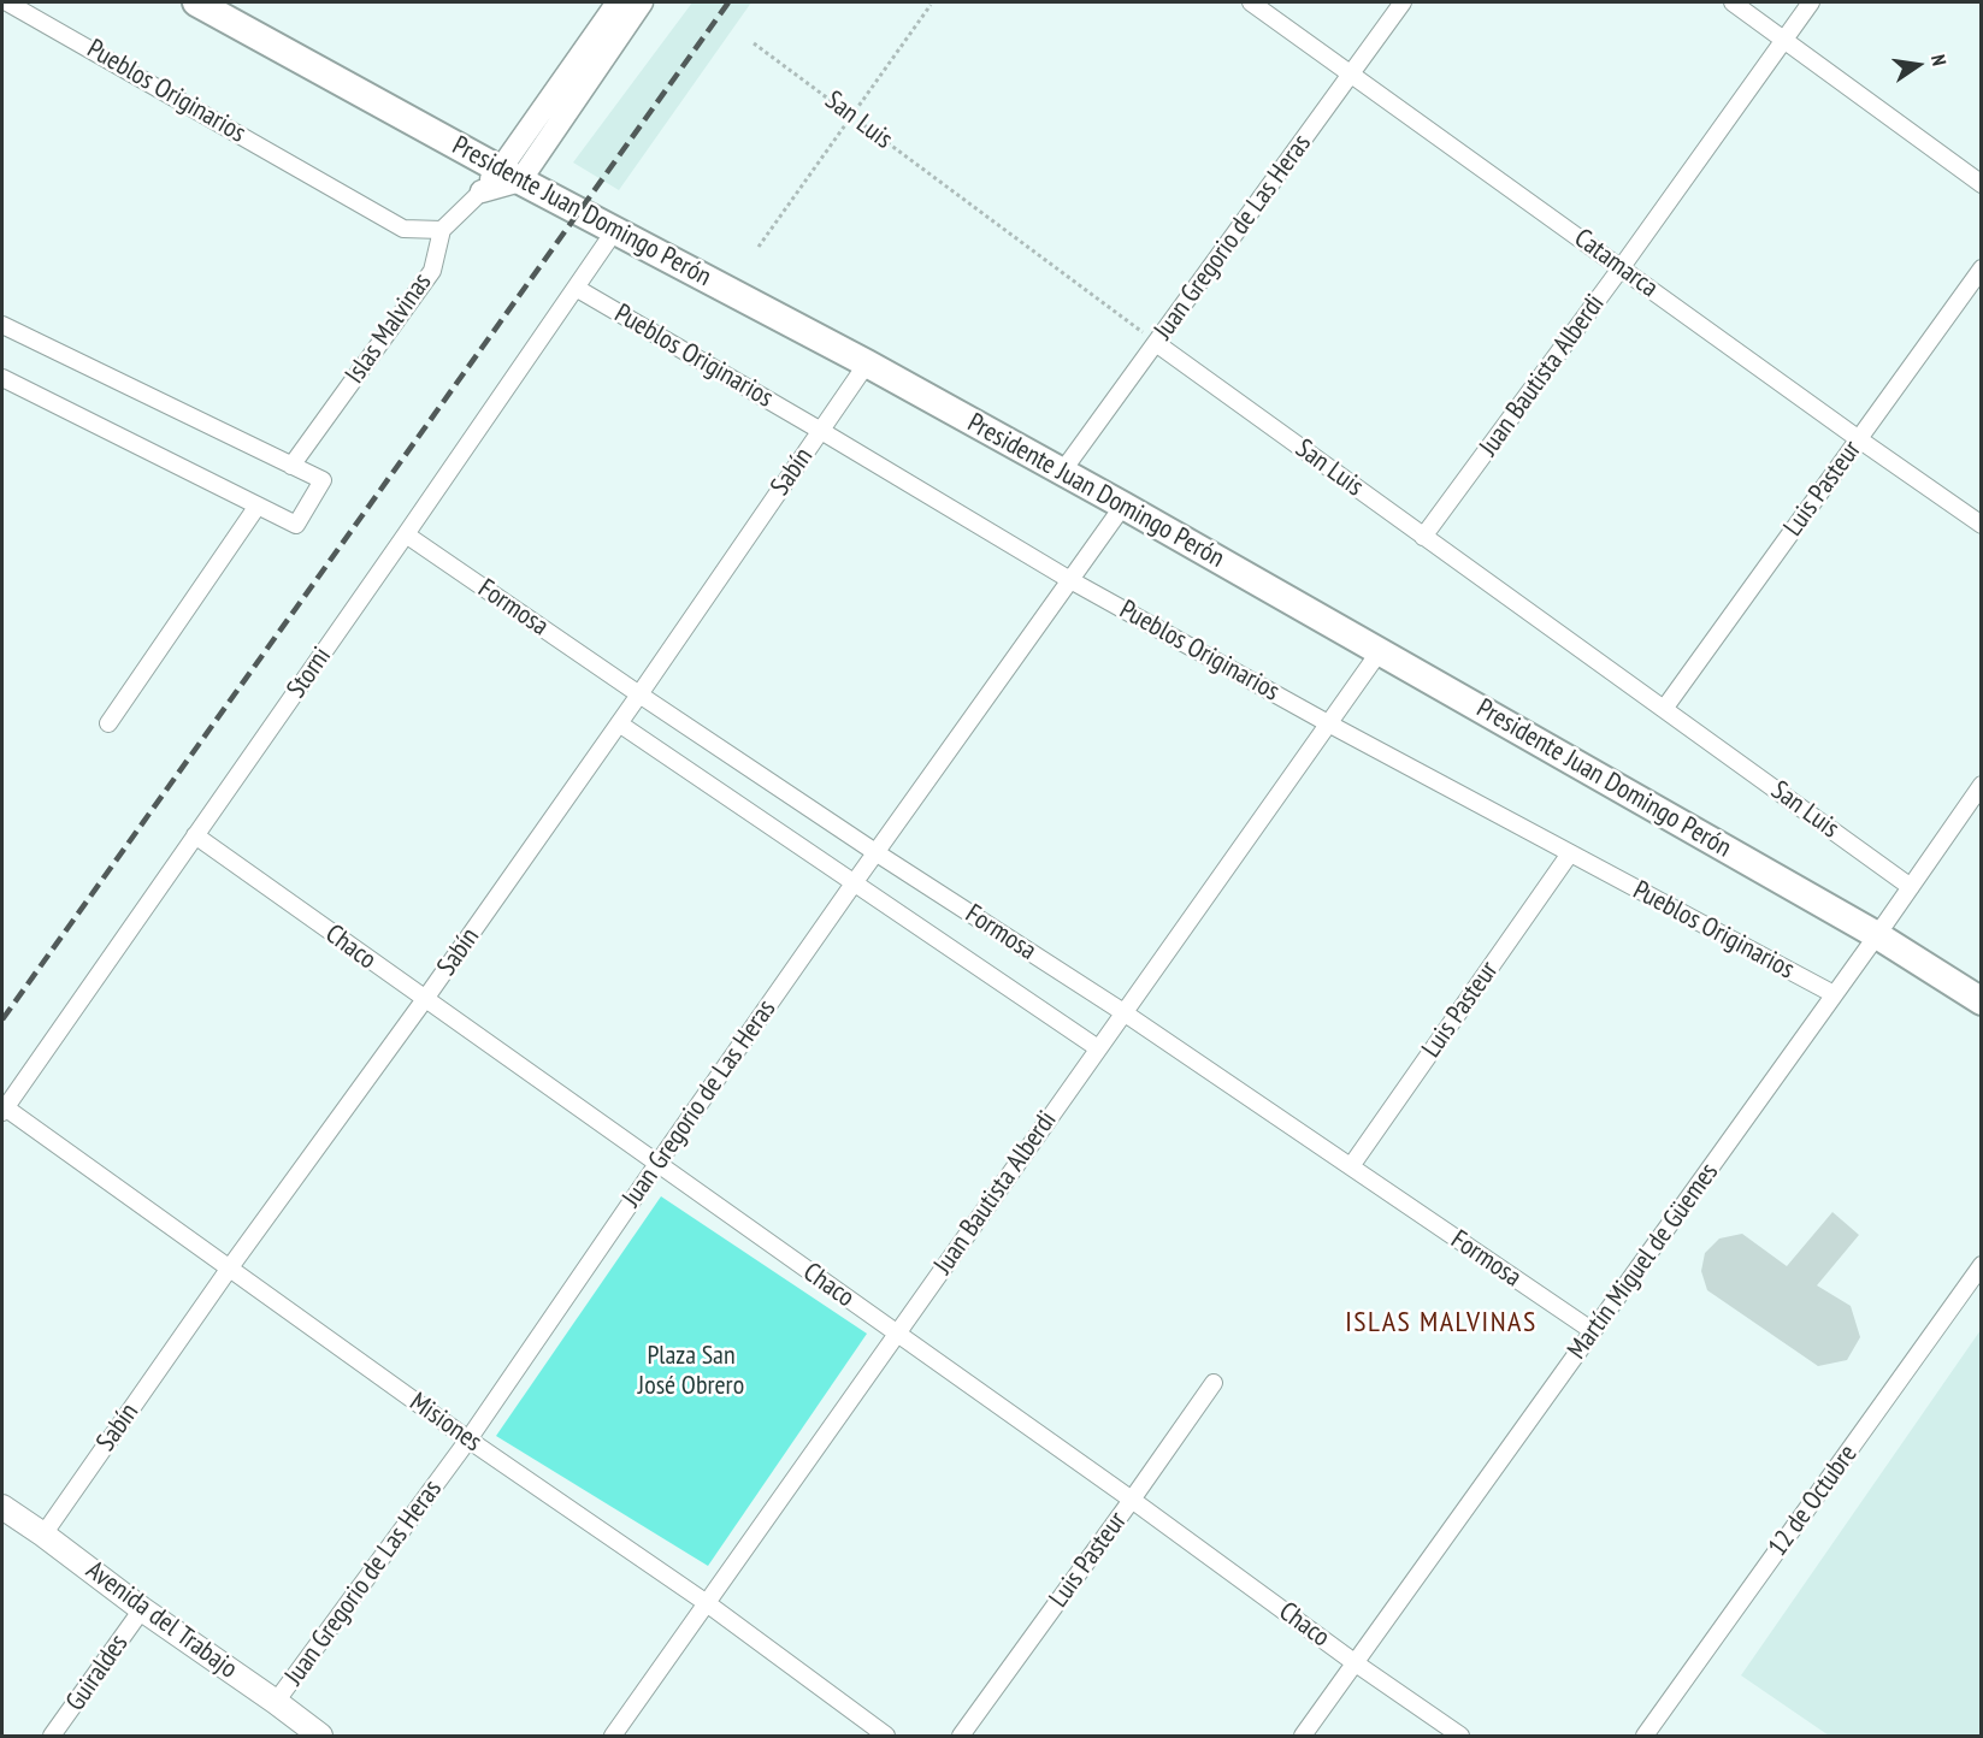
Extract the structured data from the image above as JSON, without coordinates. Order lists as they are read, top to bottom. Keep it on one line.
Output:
{"streets":{"main road":["Presidente Juan Domingo Perón","Avenida del Trabajo"],"street":["Pueblos Originarios","San Luis","Juan Gregorio de Las Heras","Catamarca","Islas Malvinas","Juan Bautista Alberdi","Sabín","Luis Pasteur","Formosa","Storni","Chaco","Martín Miguel de Güemes","Misiones","12 de Octubre","Guiraldes"]},"crossings":[["Pueblos Originarios","Juan Gregorio de Las Heras"],["Pueblos Originarios","Islas Malvinas"],["Pueblos Originarios","Juan Bautista Alberdi"],["Pueblos Originarios","Sabín"],["Pueblos Originarios","Luis Pasteur"],["Pueblos Originarios","Storni"],["Pueblos Originarios","Martín Miguel de Güemes"],["San Luis","Juan Gregorio de Las Heras"],["San Luis","Juan Bautista Alberdi"],["San Luis","Luis Pasteur"],["San Luis","Martín Miguel de Güemes"],["Presidente Juan Domingo Perón","Juan Gregorio de Las Heras"],["Presidente Juan Domingo Perón","Juan Bautista Alberdi"],["Presidente Juan Domingo Perón","Sabín"],["Presidente Juan Domingo Perón","Storni"],["Presidente Juan Domingo Perón","Martín Miguel de Güemes"],["Juan Gregorio de Las Heras","Catamarca"],["Juan Gregorio de Las Heras","Formosa"],["Juan Gregorio de Las Heras","Chaco"],["Juan Gregorio de Las Heras","Misiones"],["Juan Gregorio de Las Heras","Avenida del Trabajo"],["Catamarca","Juan Bautista Alberdi"],["Catamarca","Luis Pasteur"],["Juan Bautista Alberdi","Formosa"],["Juan Bautista Alberdi","Chaco"],["Juan Bautista Alberdi","Misiones"],["Sabín","Formosa"],["Sabín","Chaco"],["Sabín","Misiones"],["Sabín","Avenida del Trabajo"],["Luis Pasteur","Formosa"],["Luis Pasteur","Chaco"],["Formosa","Storni"],["Formosa","Martín Miguel de Güemes"],["Storni","Chaco"],["Storni","Misiones"],["Chaco","Martín Miguel de Güemes"],["Avenida del Trabajo","Guiraldes"]],"districts":["ISLAS MALVINAS"],"parks":["Plaza San José Obrero"],"north":"right"}
